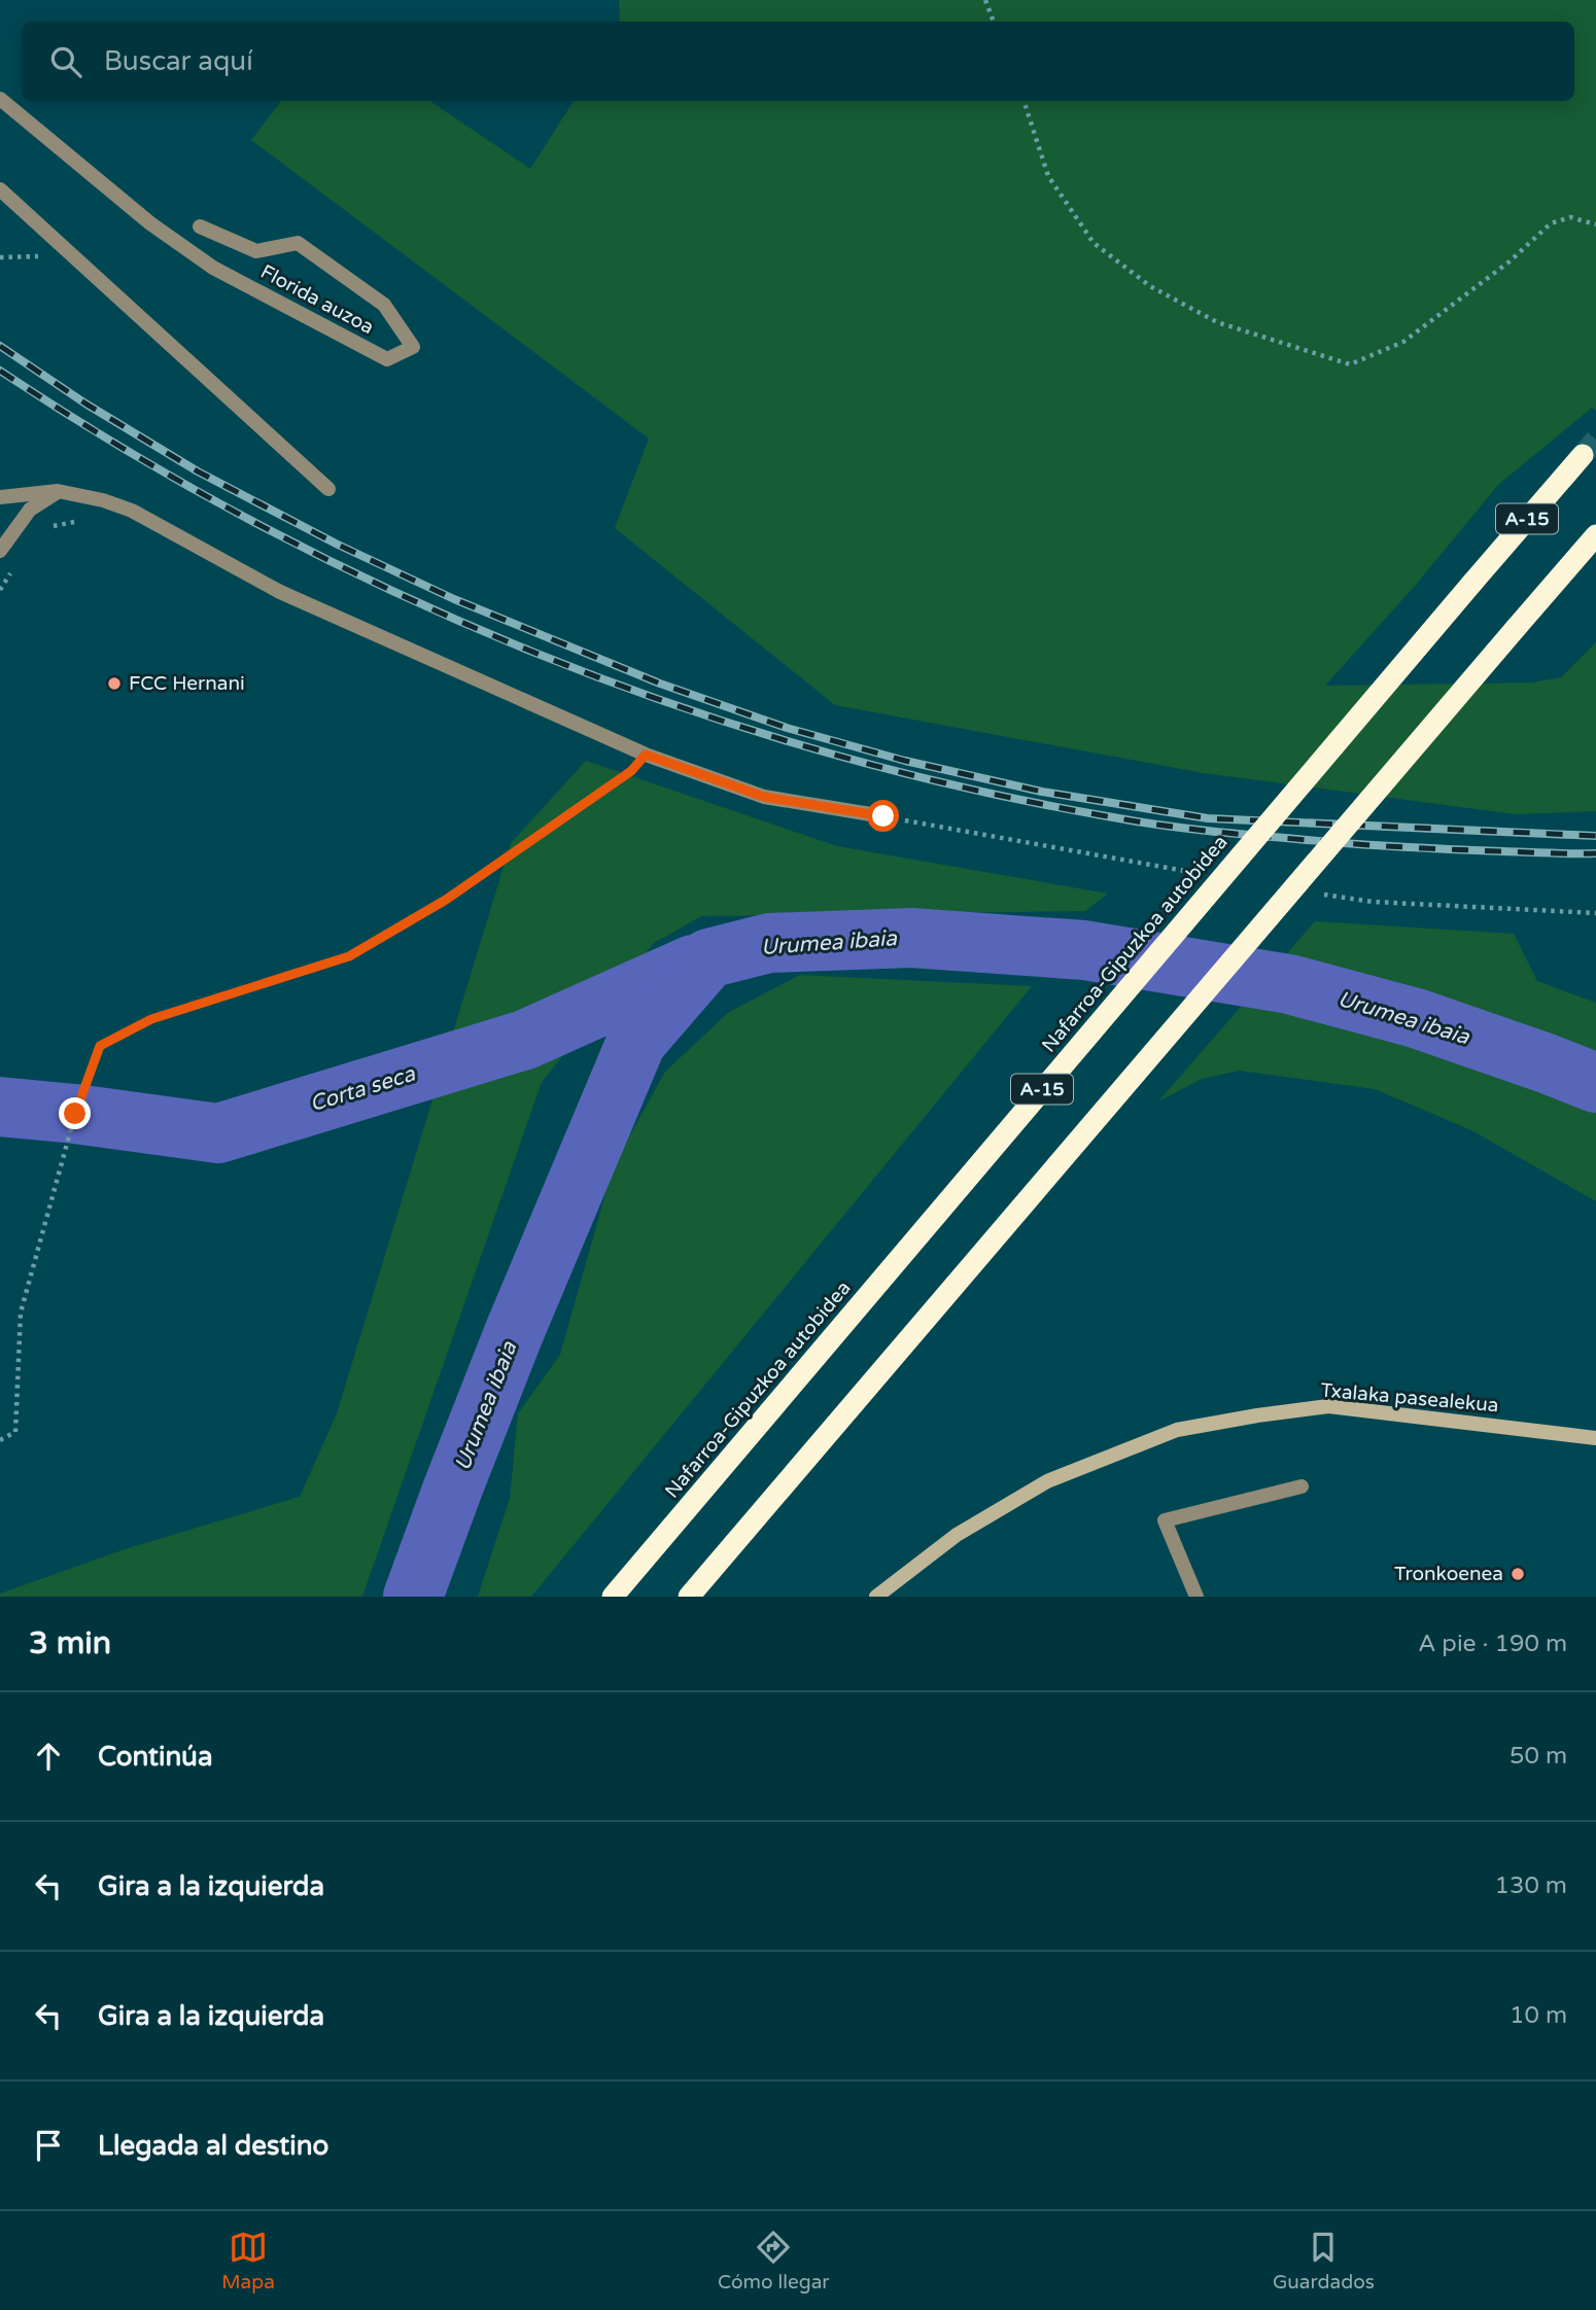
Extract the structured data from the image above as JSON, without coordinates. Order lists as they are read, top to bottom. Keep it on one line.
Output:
{"streets":{"highway":["A-15","Nafarroa-Gipuzkoa autobidea"],"main road":["Txalaka pasealekua"],"street":["Florida auzoa"]},"water":["Urumea ibaia","Corta seca"],"places":["FCC Hernani","Tronkoenea"],"page":{"search":"Buscar aquí","heading":["3 min","A pie · 190 m"],"list":[["Continúa","50 m"],["Gira a la izquierda","130 m"],["Gira a la izquierda","10 m"],"Llegada al destino"],"nav":["Mapa","Cómo llegar","Guardados"]}}
